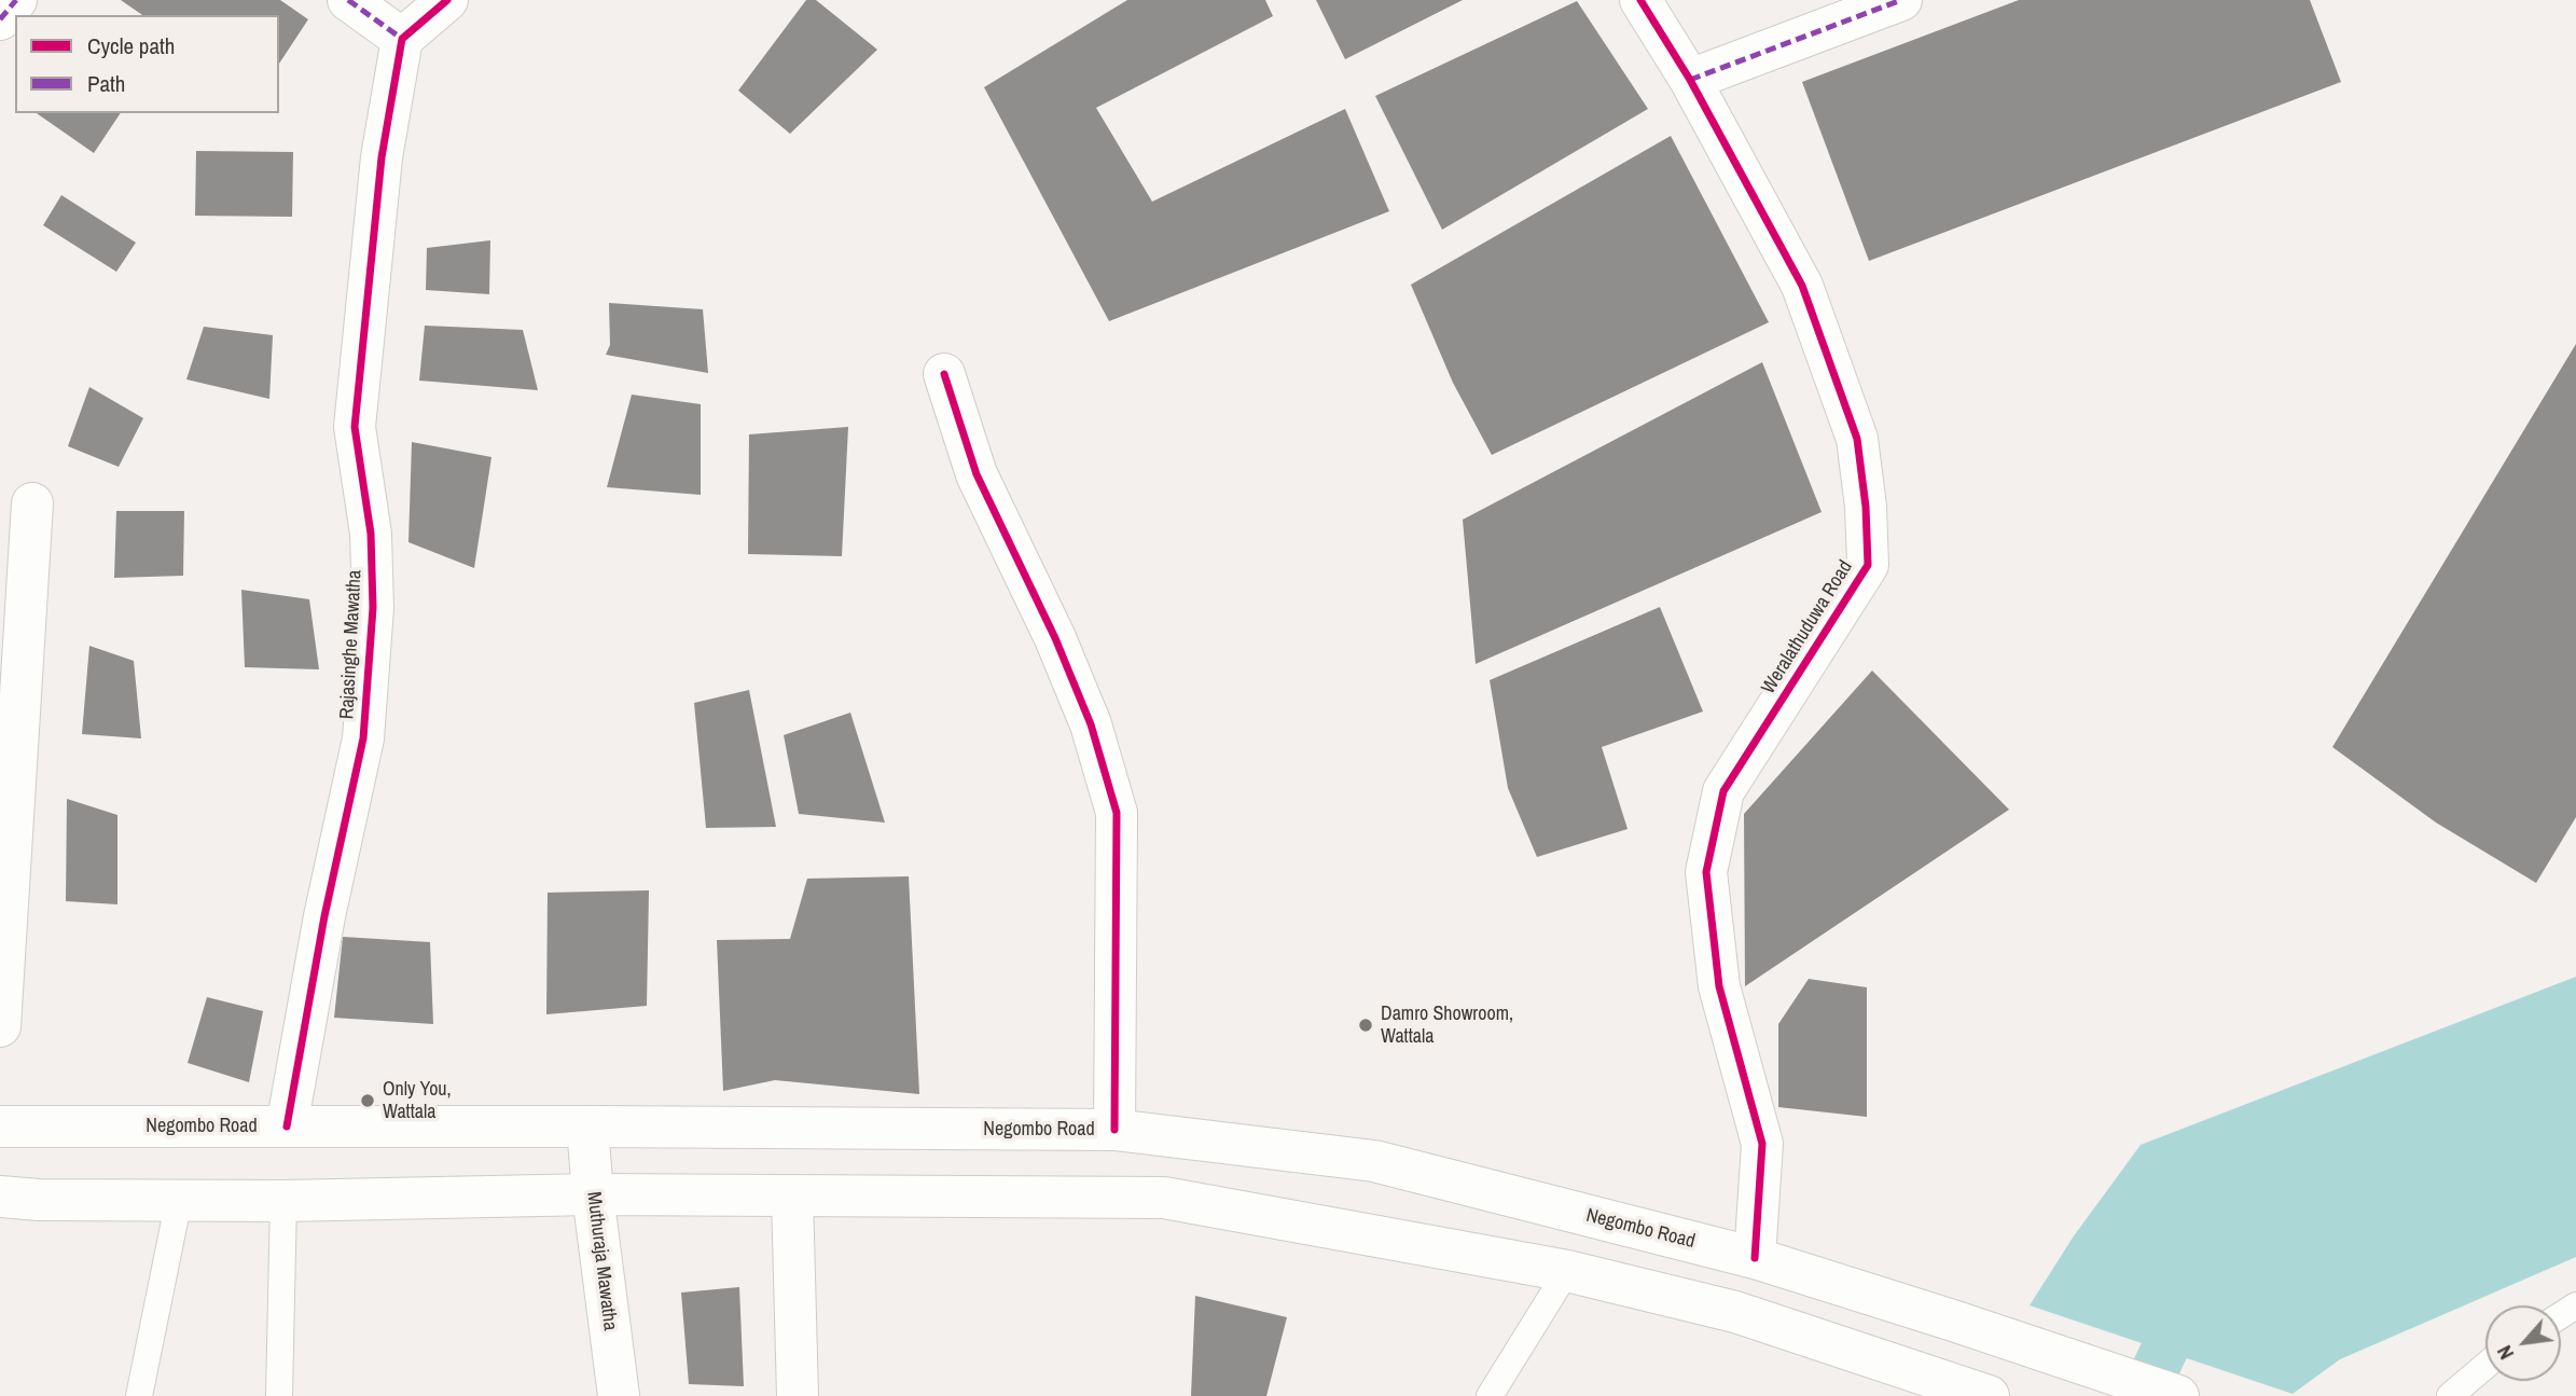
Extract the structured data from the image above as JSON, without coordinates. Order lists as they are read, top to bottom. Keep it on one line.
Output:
{"streets":{"main road":["Weralathuduwa Road","Rajasinghe Mawatha","Negombo Road","Muthuraja Mawatha"]},"crossings":[["Weralathuduwa Road","Negombo Road"],["Rajasinghe Mawatha","Negombo Road"],["Negombo Road","Muthuraja Mawatha"]],"places":["Damro Showroom, Wattala","Only You, Wattala"],"legend":["Cycle path","Path"],"north":"bottom left"}
